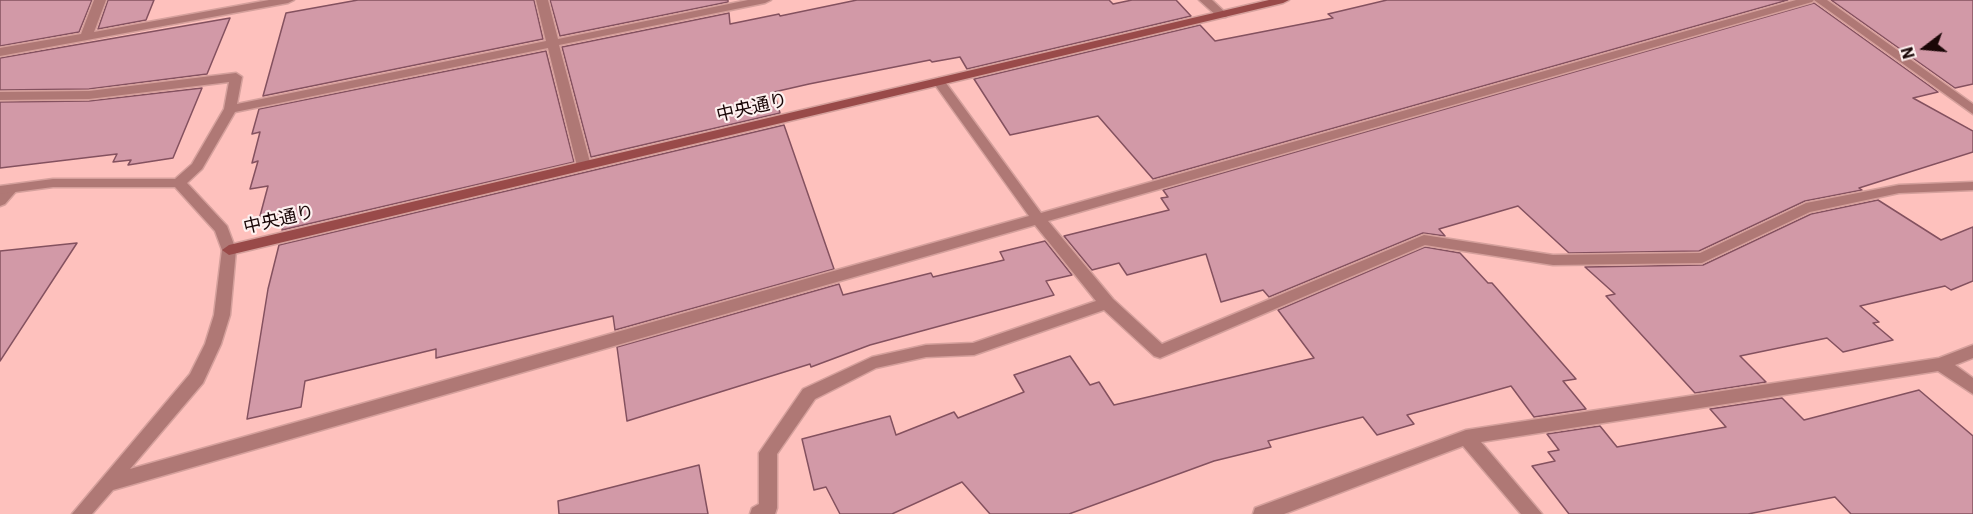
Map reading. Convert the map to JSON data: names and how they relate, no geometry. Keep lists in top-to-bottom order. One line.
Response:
{"streets":{"street":["中央通り"]},"north":"left"}
